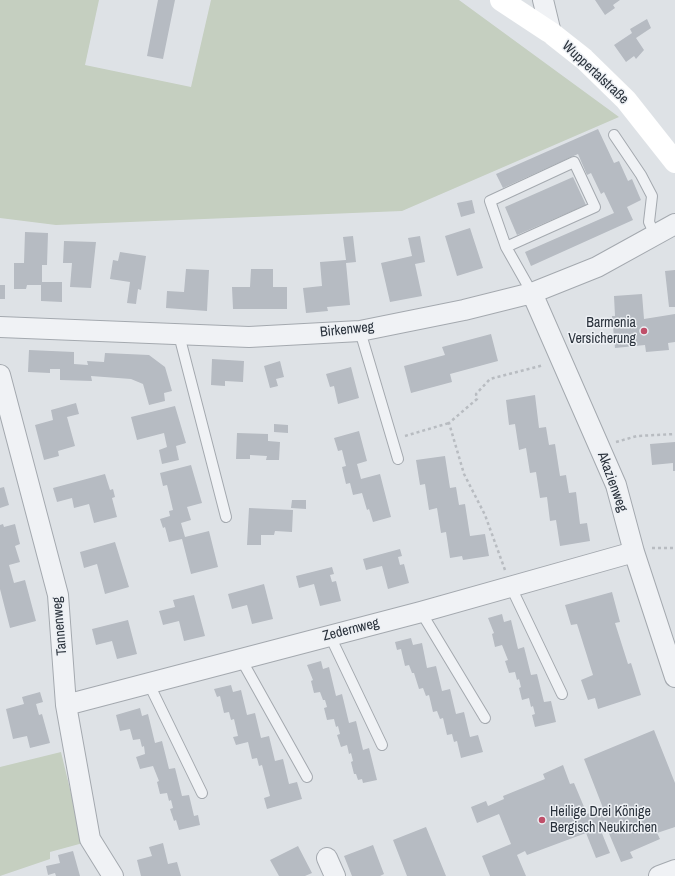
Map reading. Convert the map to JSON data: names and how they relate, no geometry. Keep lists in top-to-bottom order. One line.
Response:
{"streets":{"main road":["Wuppertalstraße"],"street":["Birkenweg","Akazienweg","Tannenweg","Zedernweg"]},"crossings":[["Birkenweg","Akazienweg"],["Akazienweg","Zedernweg"],["Tannenweg","Zedernweg"]],"places":["Barmenia Versicherung","Heilige Drei Könige Bergisch Neukirchen"]}
